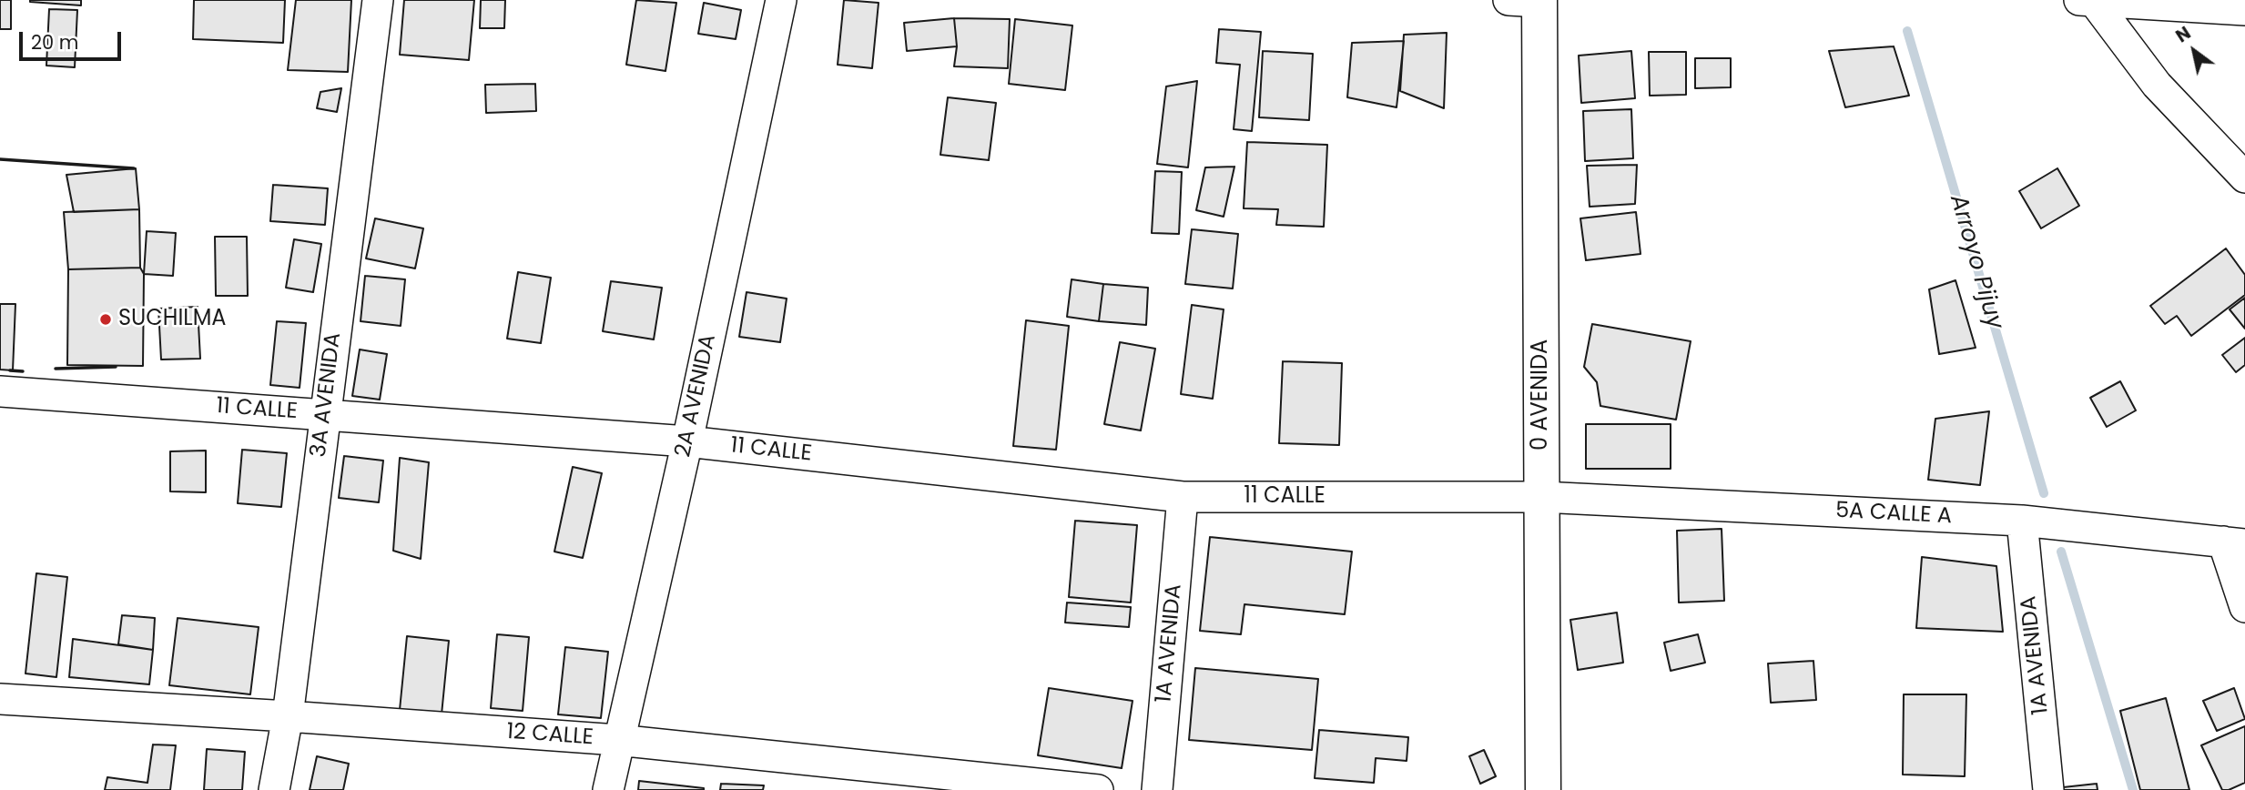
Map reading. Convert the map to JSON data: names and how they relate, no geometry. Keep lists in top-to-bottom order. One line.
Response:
{"streets":{"street":["3A AVENIDA","0 AVENIDA","2A AVENIDA","11 CALLE","5A CALLE A","1A AVENIDA","12 CALLE"]},"crossings":[["3A AVENIDA","11 CALLE"],["3A AVENIDA","12 CALLE"],["0 AVENIDA","11 CALLE"],["0 AVENIDA","5A CALLE A"],["2A AVENIDA","11 CALLE"],["2A AVENIDA","12 CALLE"],["11 CALLE","5A CALLE A"],["11 CALLE","1A AVENIDA"],["5A CALLE A","1A AVENIDA"]],"water":["Arroyo Pijuy"],"places":["SUCHILMA"],"scale_bar":"20 m","north":"top left"}
